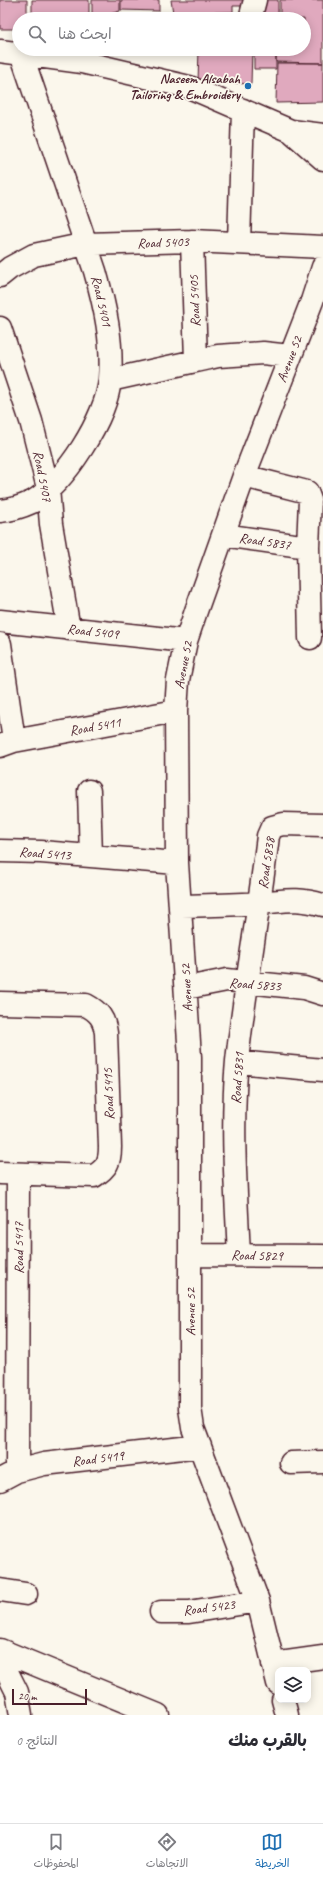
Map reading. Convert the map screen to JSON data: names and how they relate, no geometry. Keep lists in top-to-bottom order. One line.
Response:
{"streets":{"street":["Road 5403","Road 5401","Road 5405","Avenue 52","Road 5407","Road 5837","Road 5409","Road 5411","Road 5413","Road 5838","Road 5833","Road 5831","Road 5415","Road 5417","Road 5829","Road 5419","Road 5423"]},"crossings":[["Road 5403","Road 5401"],["Road 5403","Road 5405"],["Road 5401","Road 5407"],["Avenue 52","Road 5837"],["Avenue 52","Road 5409"],["Avenue 52","Road 5411"],["Avenue 52","Road 5413"],["Avenue 52","Road 5833"],["Avenue 52","Road 5829"],["Avenue 52","Road 5419"],["Avenue 52","Road 5423"],["Road 5407","Road 5409"],["Road 5838","Road 5831"],["Road 5833","Road 5831"],["Road 5831","Road 5829"],["Road 5415","Road 5417"],["Road 5417","Road 5419"]],"places":["Naseem Alsabah Tailoring & Embroidery"],"scale_bar":"20 m","page":{"search":"ابحث هنا","scale":"20 m","heading":["بالقرب منك","النتائج: 0"],"nav":["الخريطة","الاتجاهات","المحفوظات"]}}
